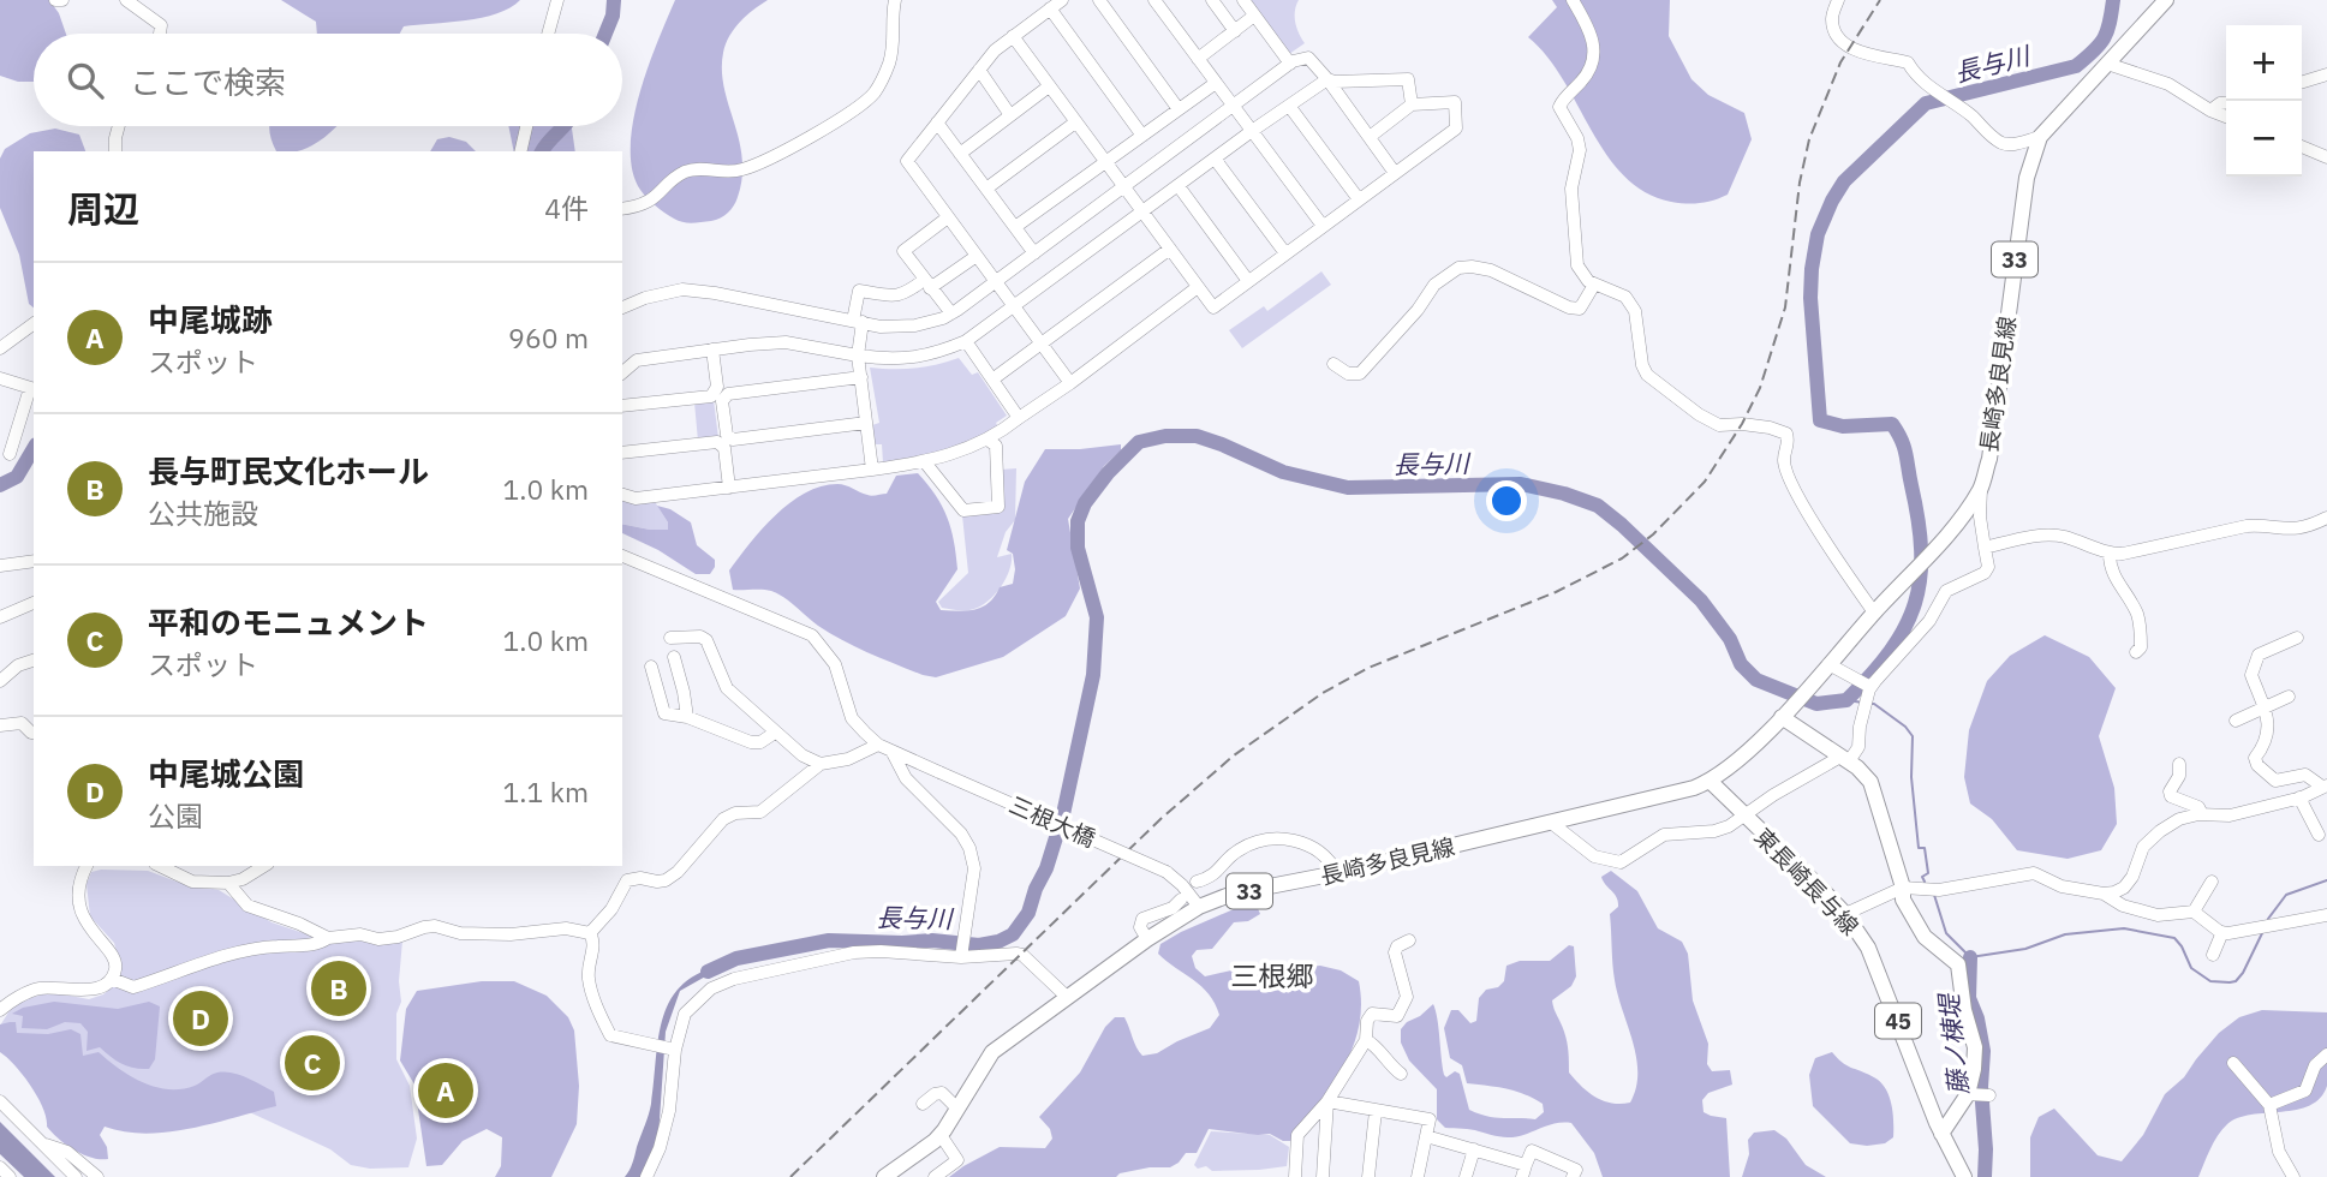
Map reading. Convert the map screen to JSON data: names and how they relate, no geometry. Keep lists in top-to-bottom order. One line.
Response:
{"streets":{"main road":["33","長崎多良見線","東長崎長与線","45"],"street":["三根大橋"]},"crossings":[["長崎多良見線","三根大橋"],["長崎多良見線","東長崎長与線"]],"districts":["三根郷"],"water":["長与川","藤ノ棟堤"],"page":{"map_buttons":["+","−"],"search":"ここで検索","heading":["周辺","4件"],"list":[{"mark":"A","name":"中尾城跡","note":"スポット","value":"960 m"},{"mark":"B","name":"長与町民文化ホール","note":"公共施設","value":"1.0 km"},{"mark":"C","name":"平和のモニュメント","note":"スポット","value":"1.0 km"},{"mark":"D","name":"中尾城公園","note":"公園","value":"1.1 km"}],"pins":["B","D","C","A"]}}
